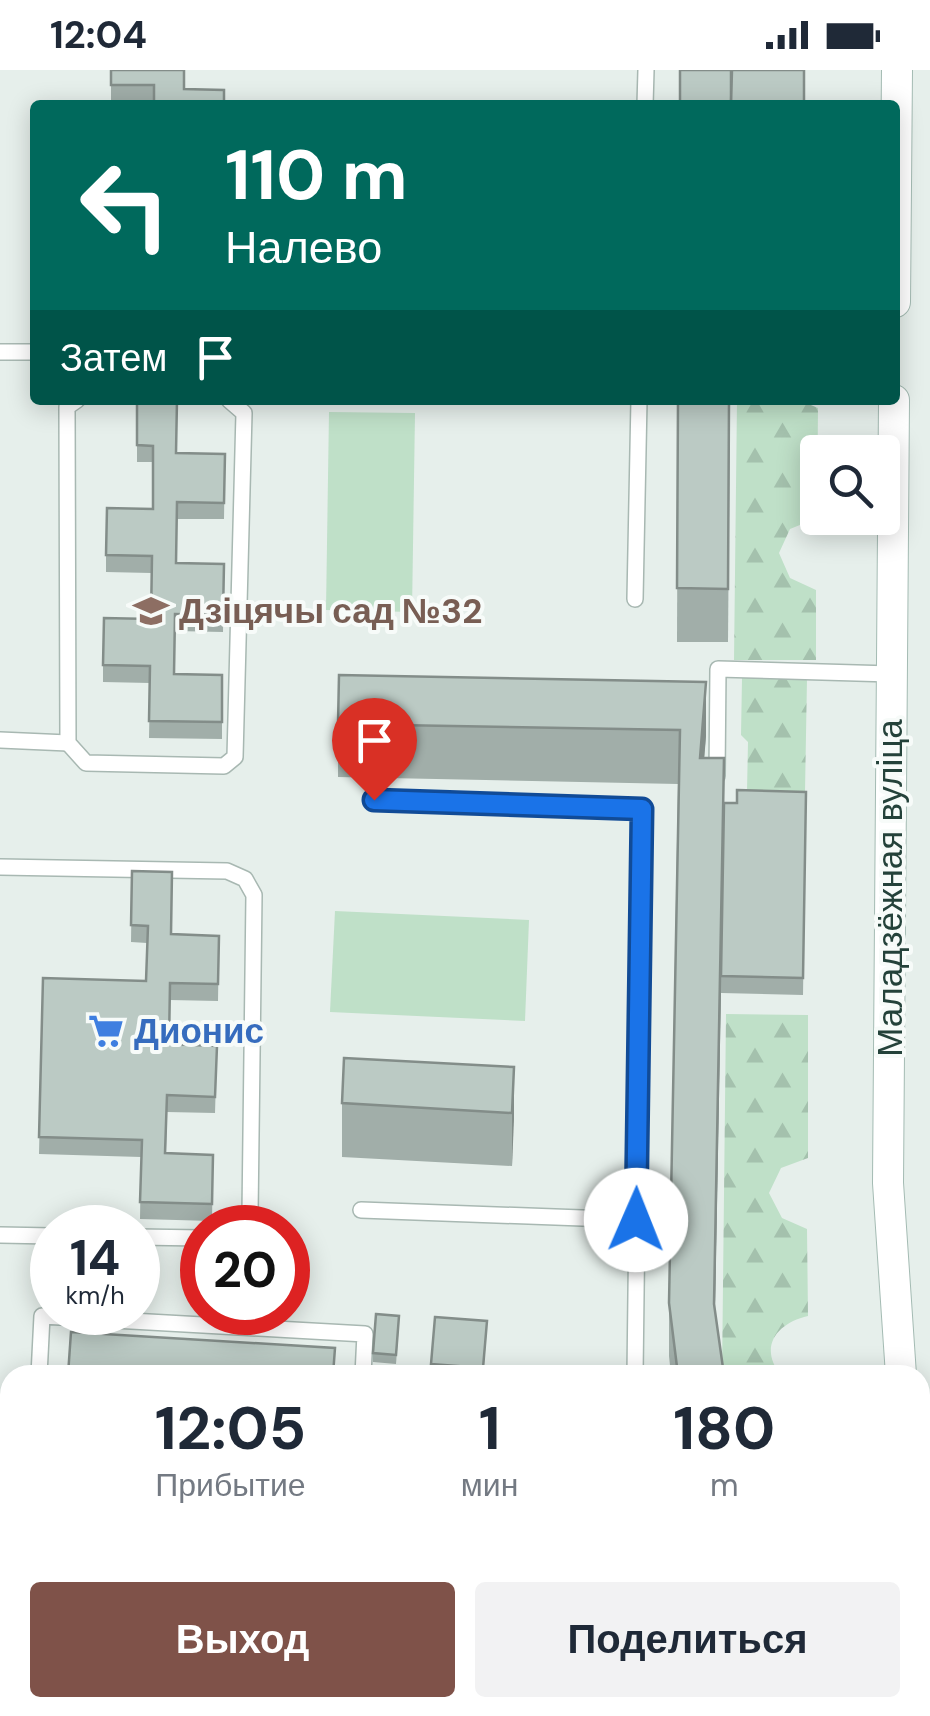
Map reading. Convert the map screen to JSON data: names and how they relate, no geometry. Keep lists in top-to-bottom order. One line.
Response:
{"streets":{"main road":["Маладзёжная вуліца"]},"places":{"school or university":["Дзіцячы сад №32"],"supermarket":["Дионис"]},"page":{"status":"12:04","turn":["110 m","Налево"],"then":"Затем","speed":"14 km/h","limit":"20","eta":["12:05","Прибытие","1","мин","180","m"],"buttons":["Выход","Поделиться"]}}
